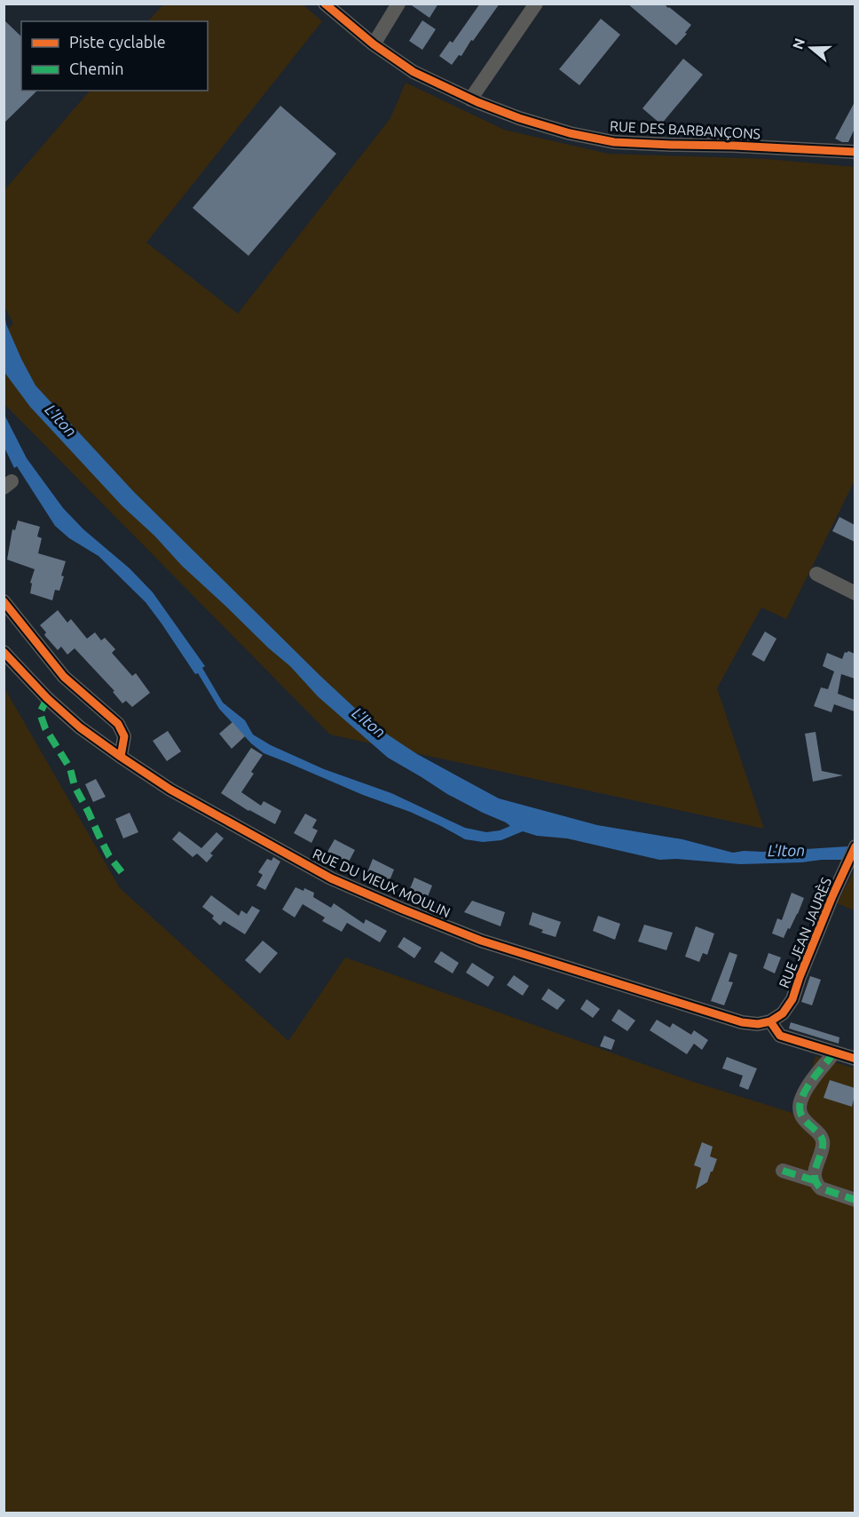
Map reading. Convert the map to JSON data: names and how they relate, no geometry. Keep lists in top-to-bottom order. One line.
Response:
{"streets":{"street":["RUE DES BARBANÇONS","RUE DU VIEUX MOULIN","RUE JEAN JAURÈS"]},"crossings":[["RUE DU VIEUX MOULIN","RUE JEAN JAURÈS"]],"water":["L'Iton"],"legend":["Piste cyclable","Chemin"],"north":"left"}
